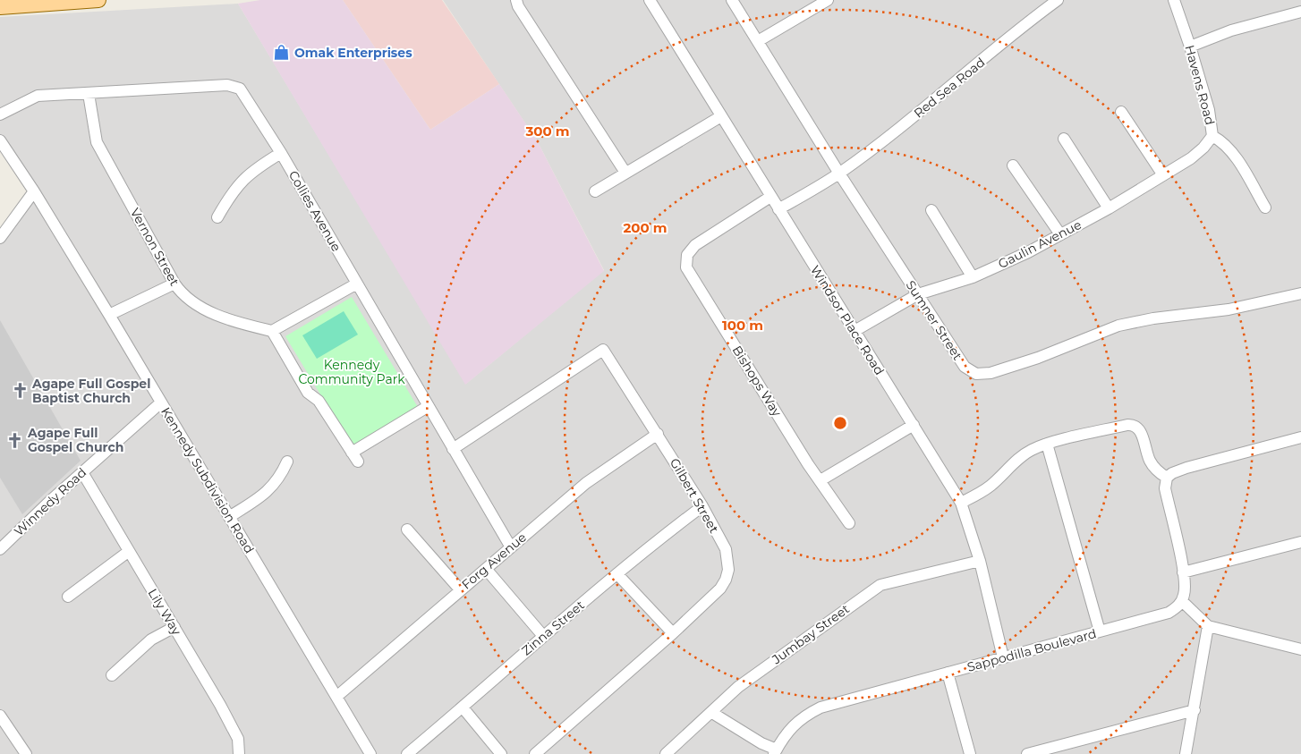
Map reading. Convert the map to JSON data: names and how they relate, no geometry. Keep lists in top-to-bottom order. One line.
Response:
{"streets":{"street":["Havens Road","Red Sea Road","Collies Avenue","Gaulin Avenue","Vernon Street","Windsor Place Road","Sumner Street","Bishops Way","Kennedy Subdivision Road","Gilbert Street","Winnedy Road","Forg Avenue","Lily Way","Zinna Street","Jumbay Street","Sappodilla Boulevard"]},"crossings":[["Havens Road","Gaulin Avenue"],["Red Sea Road","Windsor Place Road"],["Red Sea Road","Sumner Street"],["Collies Avenue","Vernon Street"],["Collies Avenue","Gilbert Street"],["Collies Avenue","Forg Avenue"],["Gaulin Avenue","Windsor Place Road"],["Gaulin Avenue","Sumner Street"],["Windsor Place Road","Bishops Way"],["Windsor Place Road","Jumbay Street"],["Windsor Place Road","Sappodilla Boulevard"],["Kennedy Subdivision Road","Winnedy Road"],["Kennedy Subdivision Road","Forg Avenue"],["Gilbert Street","Forg Avenue"],["Gilbert Street","Zinna Street"],["Winnedy Road","Lily Way"]],"parks":["Kennedy Community Park"],"places":{"shop":["Omak Enterprises"],"church":["Agape Full Gospel Baptist Church","Agape Full Gospel Church"]},"rings":["300 m","200 m","100 m"]}
